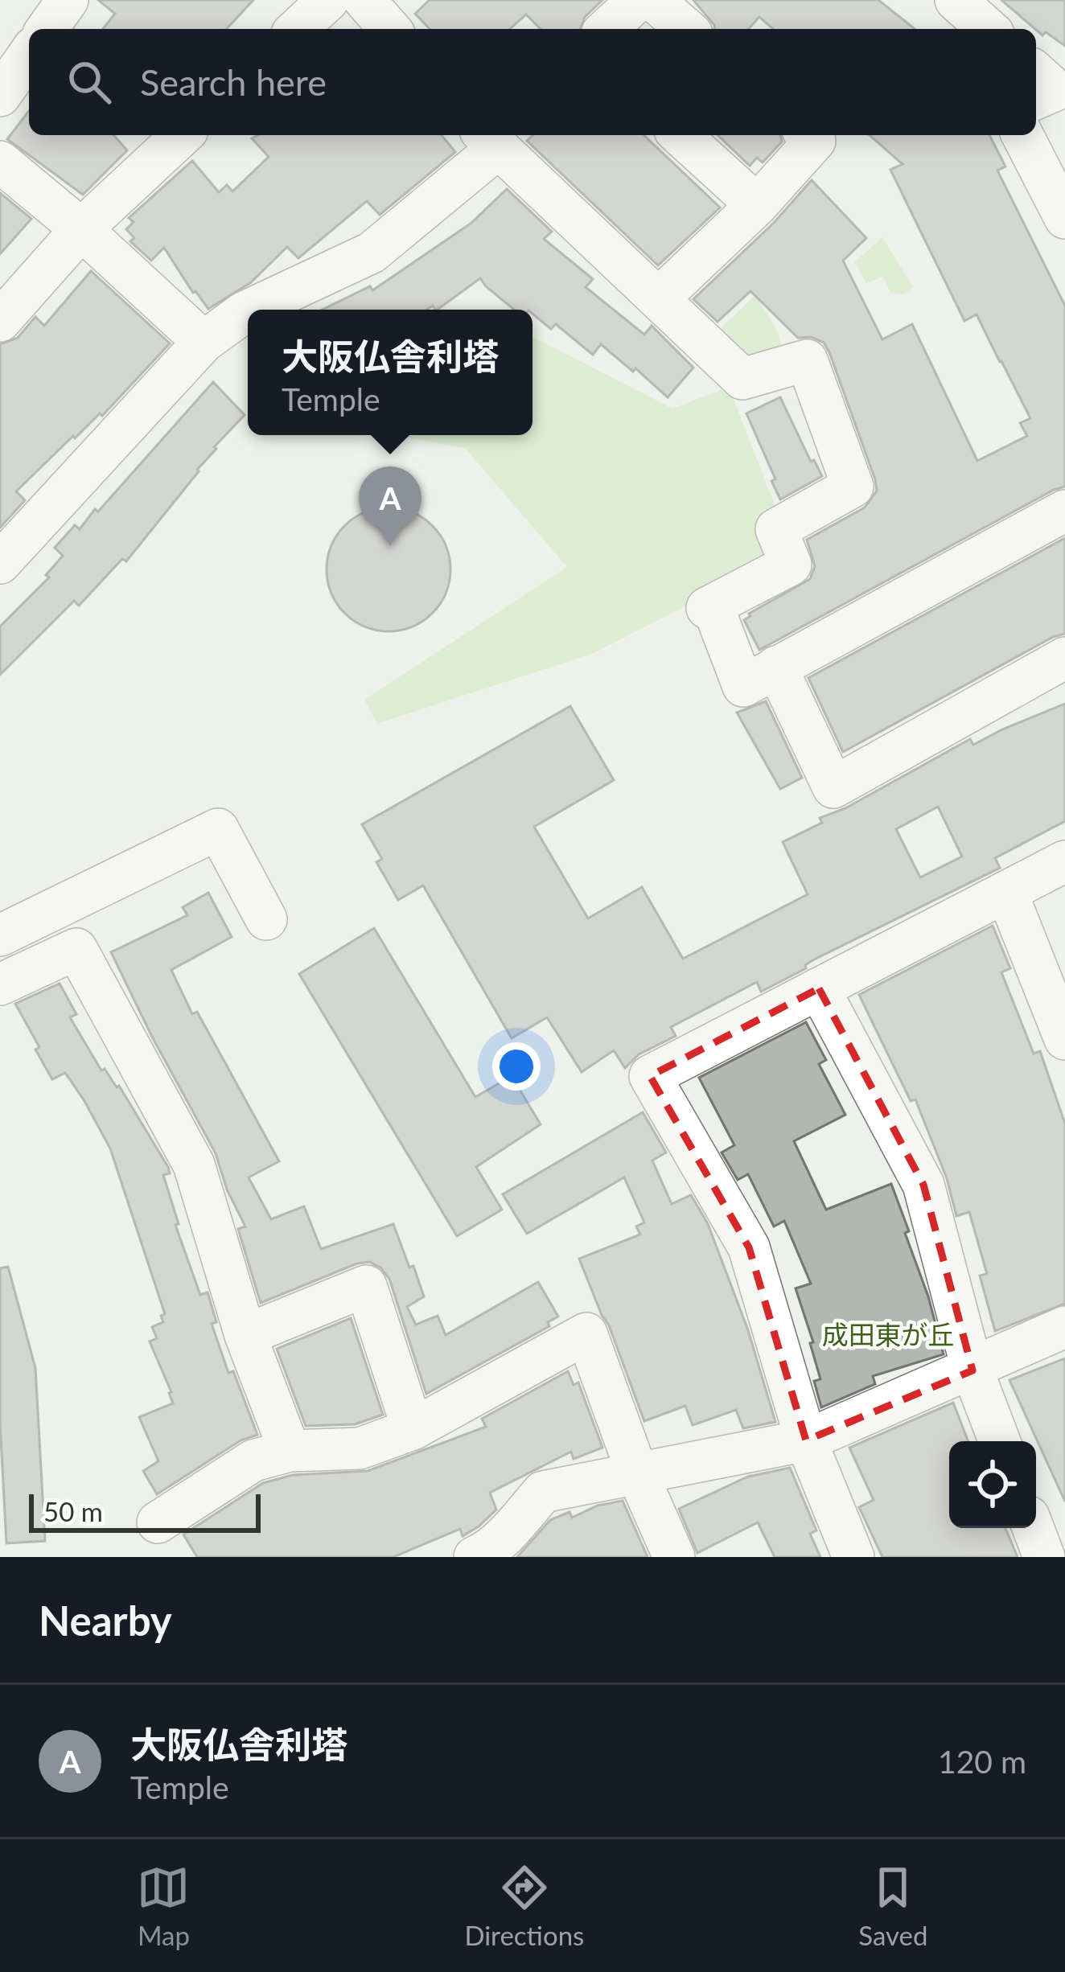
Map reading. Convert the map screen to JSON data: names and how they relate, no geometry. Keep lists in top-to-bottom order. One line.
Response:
{"districts":["成田東が丘"],"scale_bar":"50 m","page":{"search":"Search here","popup":["大阪仏舎利塔","Temple"],"pins":"A","scale":"50 m","heading":"Nearby","list":[{"mark":"A","name":"大阪仏舎利塔","note":"Temple","value":"120 m"}],"nav":["Map","Directions","Saved"]}}
